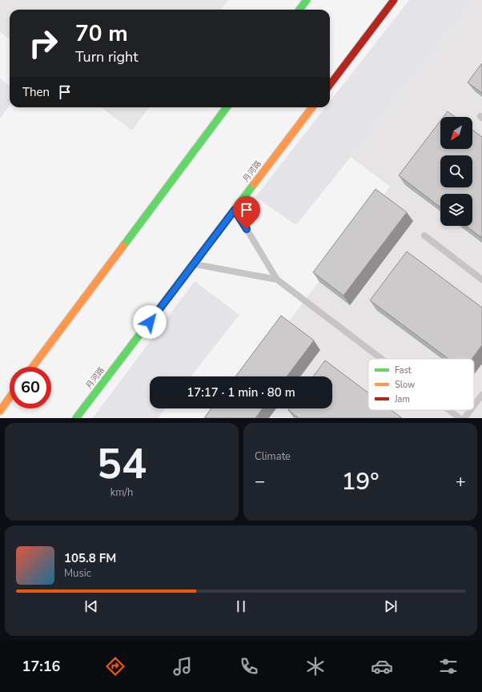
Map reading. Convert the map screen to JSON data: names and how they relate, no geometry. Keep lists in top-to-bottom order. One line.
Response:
{"streets":{"main road":["月河路"]},"legend":["Fast","Slow","Jam"],"north":"bottom left","page":{"turn":["70 m","Turn right"],"then":"Then","limit":"60","trip":"17:17 · 1 min · 80 m","tile":[["54","km/h"],"Climate"],"heat":["−","19°","+"],"song":["105.8 FM","Music"],"tabs":"17:16"}}
